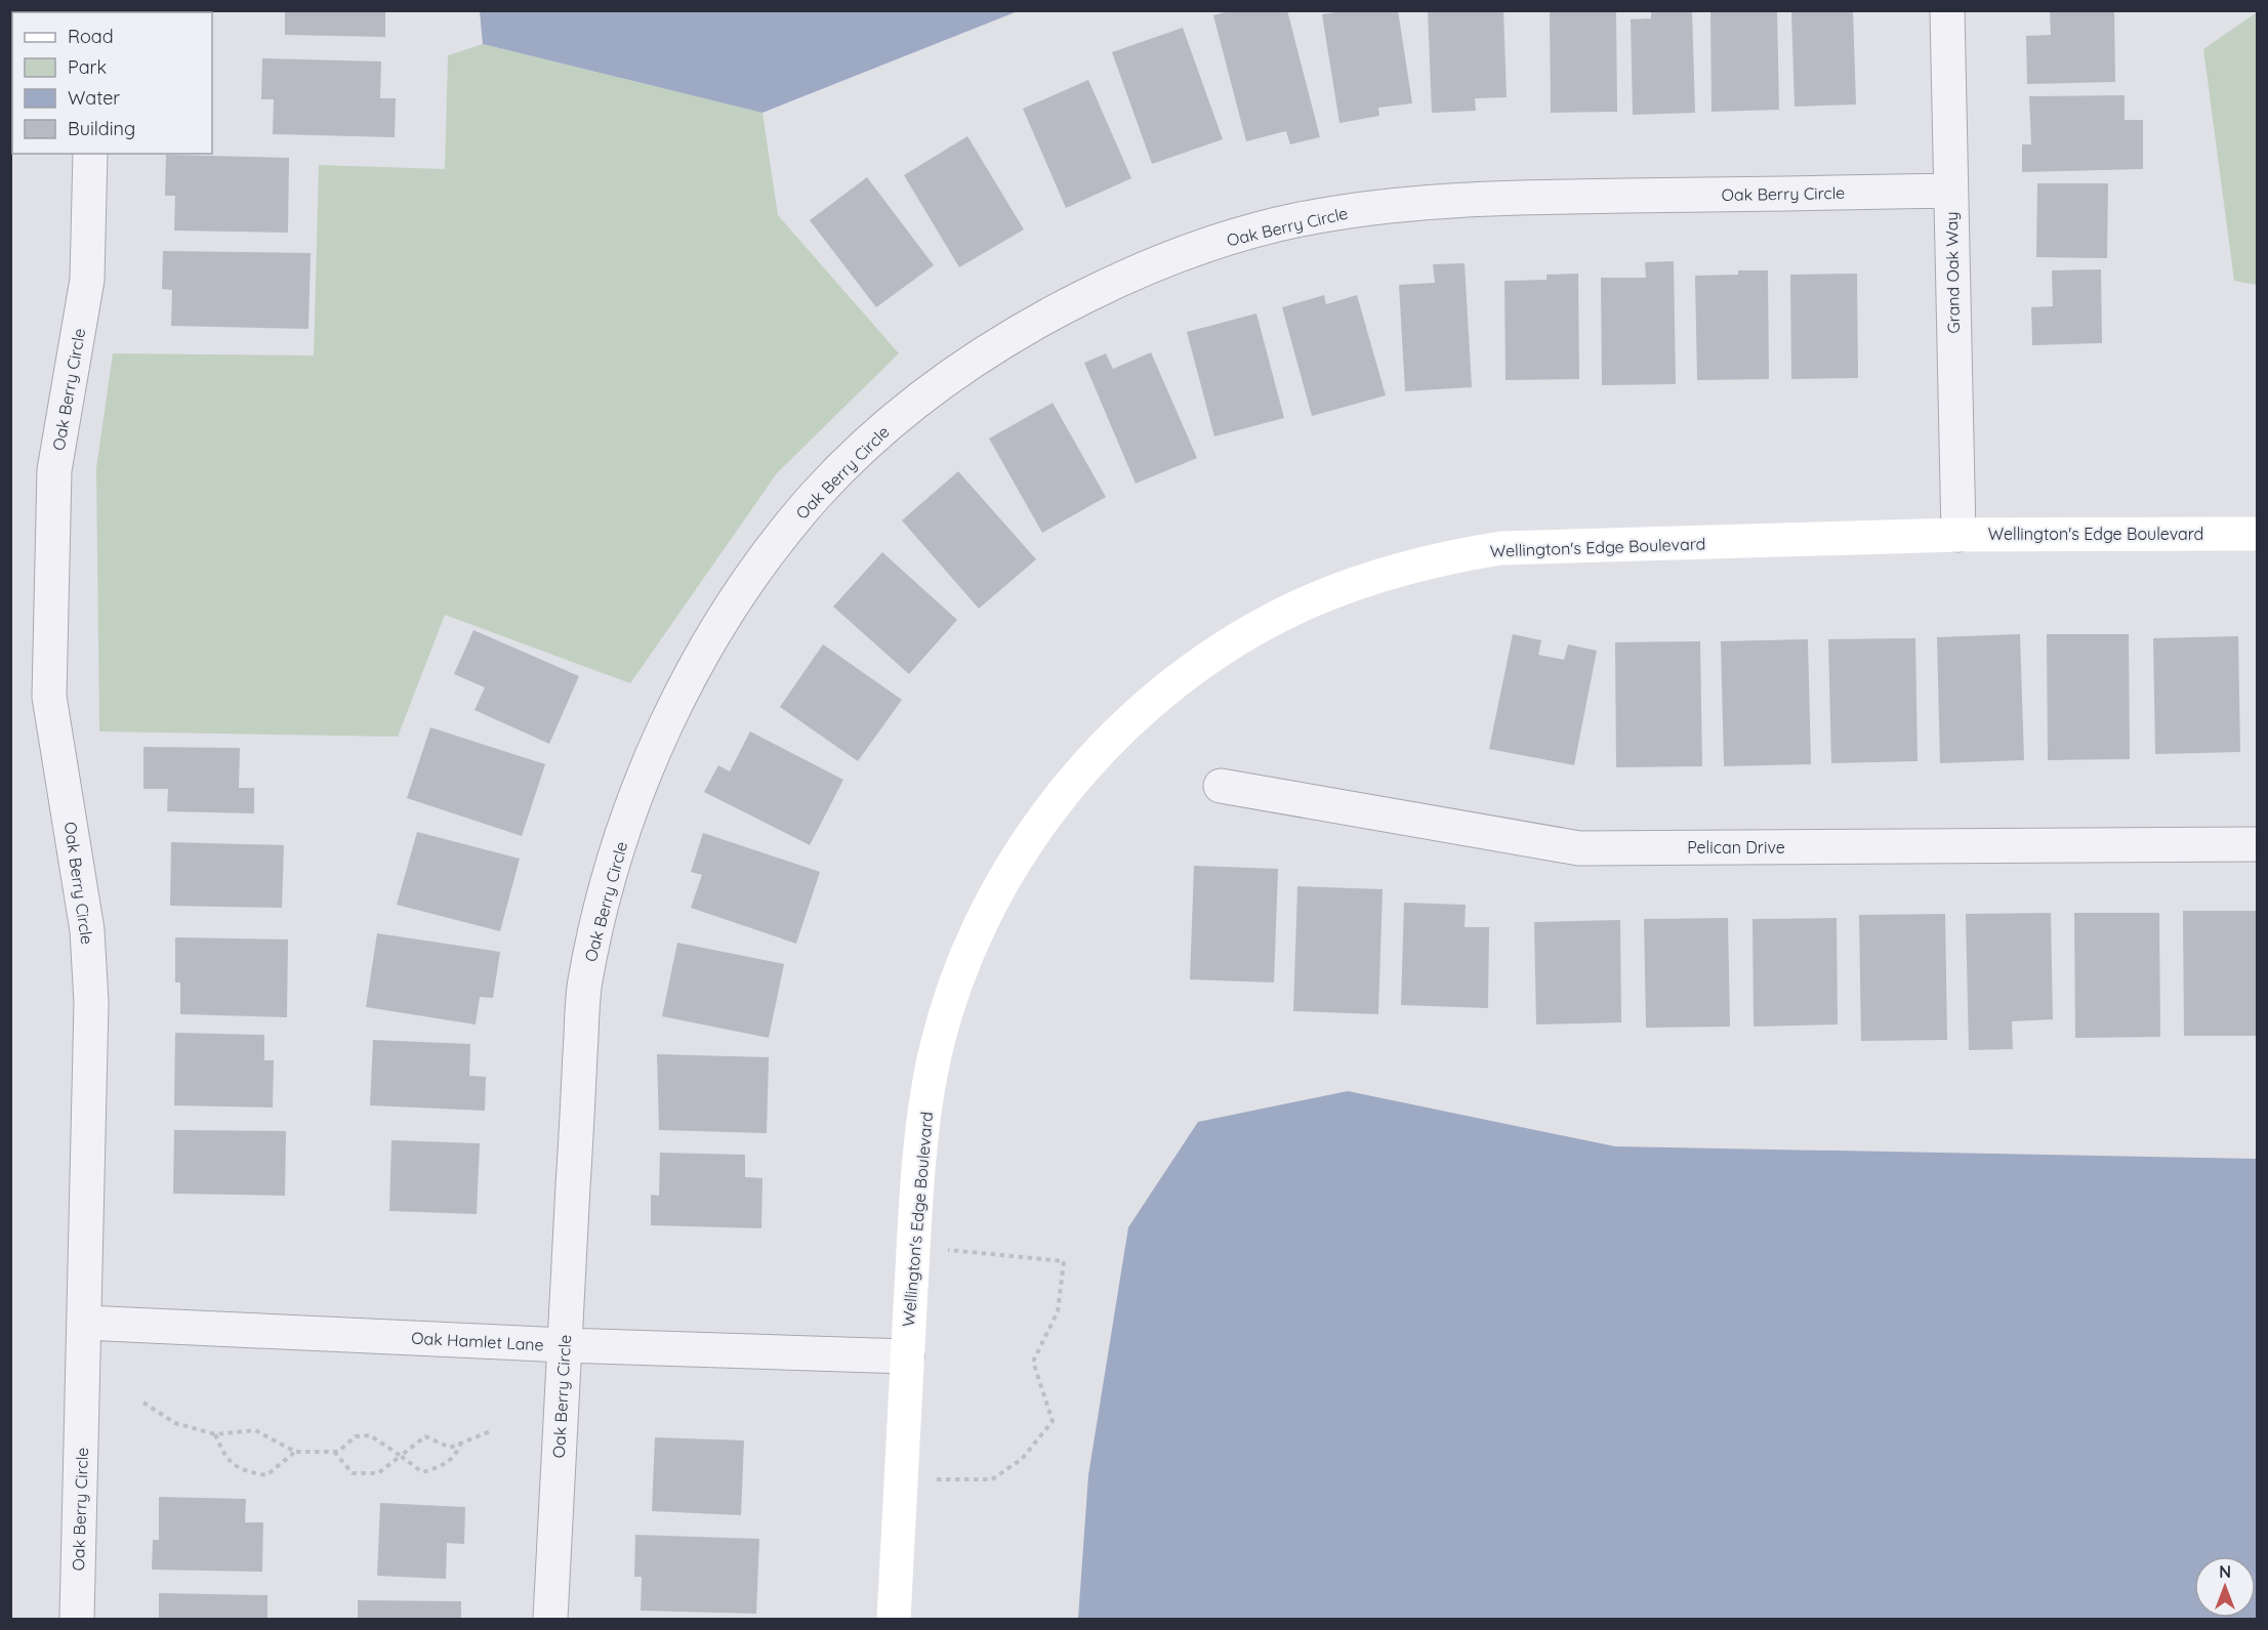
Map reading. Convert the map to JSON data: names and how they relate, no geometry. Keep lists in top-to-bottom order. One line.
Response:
{"streets":{"street":["Oak Berry Circle","Grand Oak Way","Wellington's Edge Boulevard","Pelican Drive","Oak Hamlet Lane"]},"crossings":[["Oak Berry Circle","Grand Oak Way"],["Oak Berry Circle","Oak Hamlet Lane"],["Grand Oak Way","Wellington's Edge Boulevard"],["Wellington's Edge Boulevard","Oak Hamlet Lane"]],"legend":["Road","Park","Water","Building"],"north":"top"}
